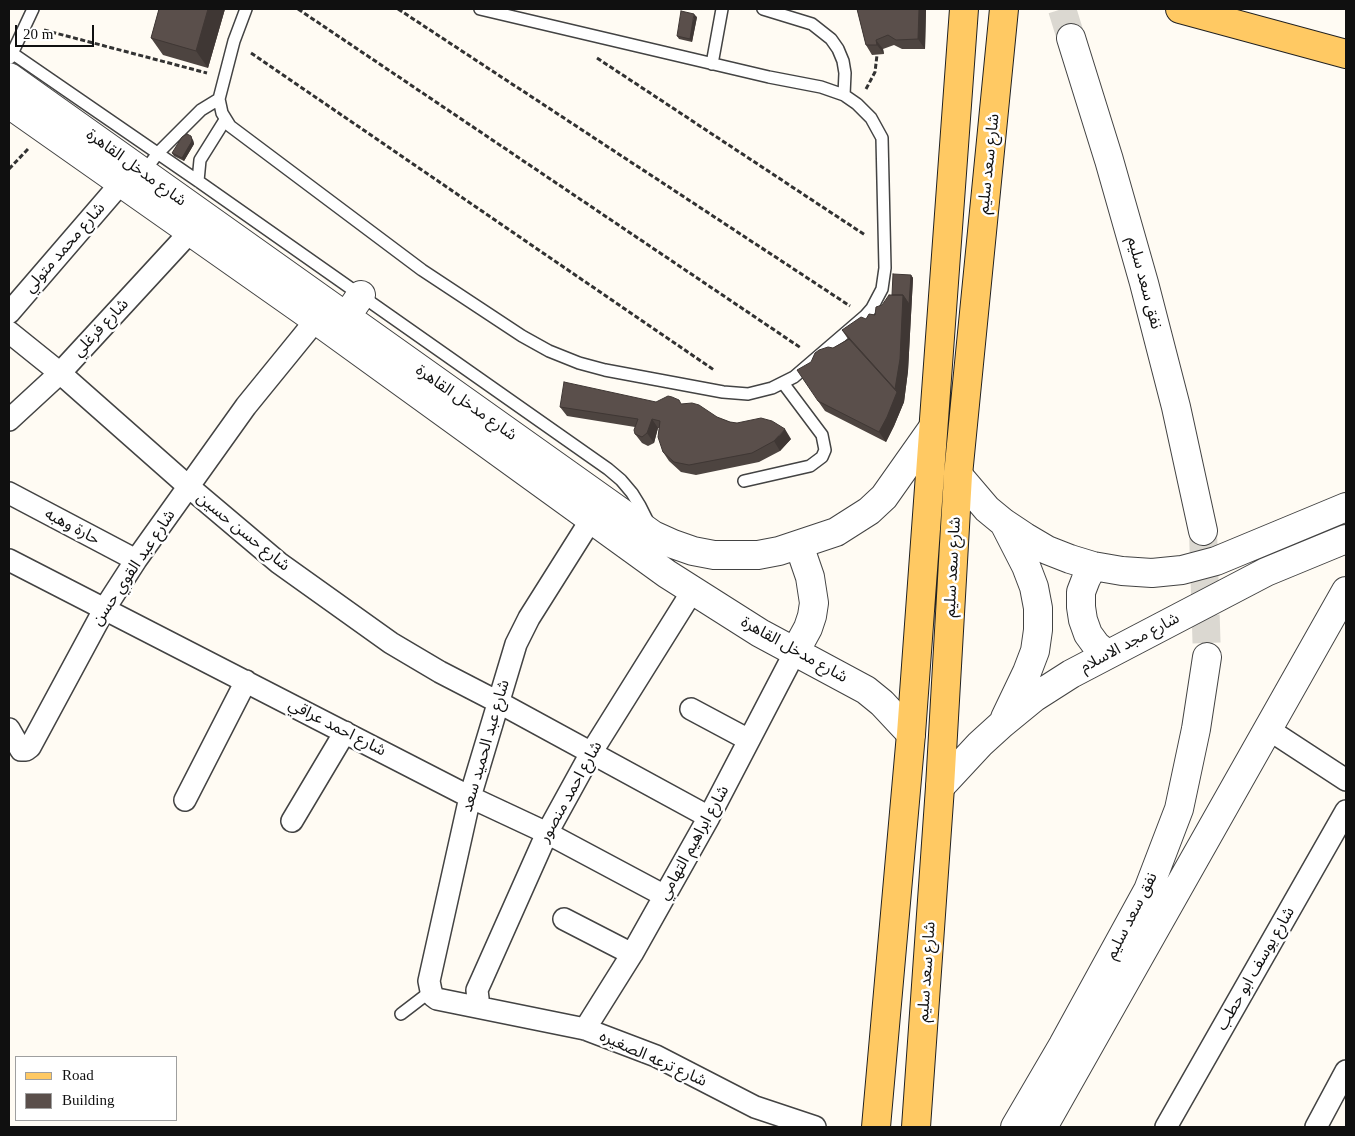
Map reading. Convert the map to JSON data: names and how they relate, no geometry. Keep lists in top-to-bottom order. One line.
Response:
{"streets":{"main road":["شارع سعد سليم"],"street":["شارع مدخل القاهرة","شارع محمد متولي","نفق سعد سليم","شارع فرغلي","حارة وهبه","شارع حسن حسين","شارع عبد القوي حسن","شارع مجد الاسلام","شارع احمد عراقي","شارع عبد الحميد سعد","شارع احمد منصور","شارع ابراهيم التهامي","شارع يوسف ابو حطب","شارع ترعه الصغيره"]},"crossings":[["شارع سعد سليم","شارع مدخل القاهرة"],["شارع سعد سليم","شارع مجد الاسلام"],["شارع مدخل القاهرة","شارع محمد متولي"],["شارع مدخل القاهرة","شارع فرغلي"],["شارع مدخل القاهرة","شارع عبد القوي حسن"],["شارع مدخل القاهرة","شارع عبد الحميد سعد"],["شارع مدخل القاهرة","شارع احمد منصور"],["شارع مدخل القاهرة","شارع ابراهيم التهامي"],["شارع فرغلي","شارع حسن حسين"],["حارة وهبه","شارع عبد القوي حسن"],["شارع حسن حسين","شارع عبد القوي حسن"],["شارع حسن حسين","شارع عبد الحميد سعد"],["شارع حسن حسين","شارع احمد منصور"],["شارع حسن حسين","شارع ابراهيم التهامي"],["شارع عبد القوي حسن","شارع احمد عراقي"],["شارع احمد عراقي","شارع عبد الحميد سعد"],["شارع احمد عراقي","شارع احمد منصور"],["شارع احمد عراقي","شارع ابراهيم التهامي"],["شارع عبد الحميد سعد","شارع ترعه الصغيره"],["شارع احمد منصور","شارع ترعه الصغيره"],["شارع ابراهيم التهامي","شارع ترعه الصغيره"]],"legend":["Road","Building"],"scale_bar":"20 m"}
